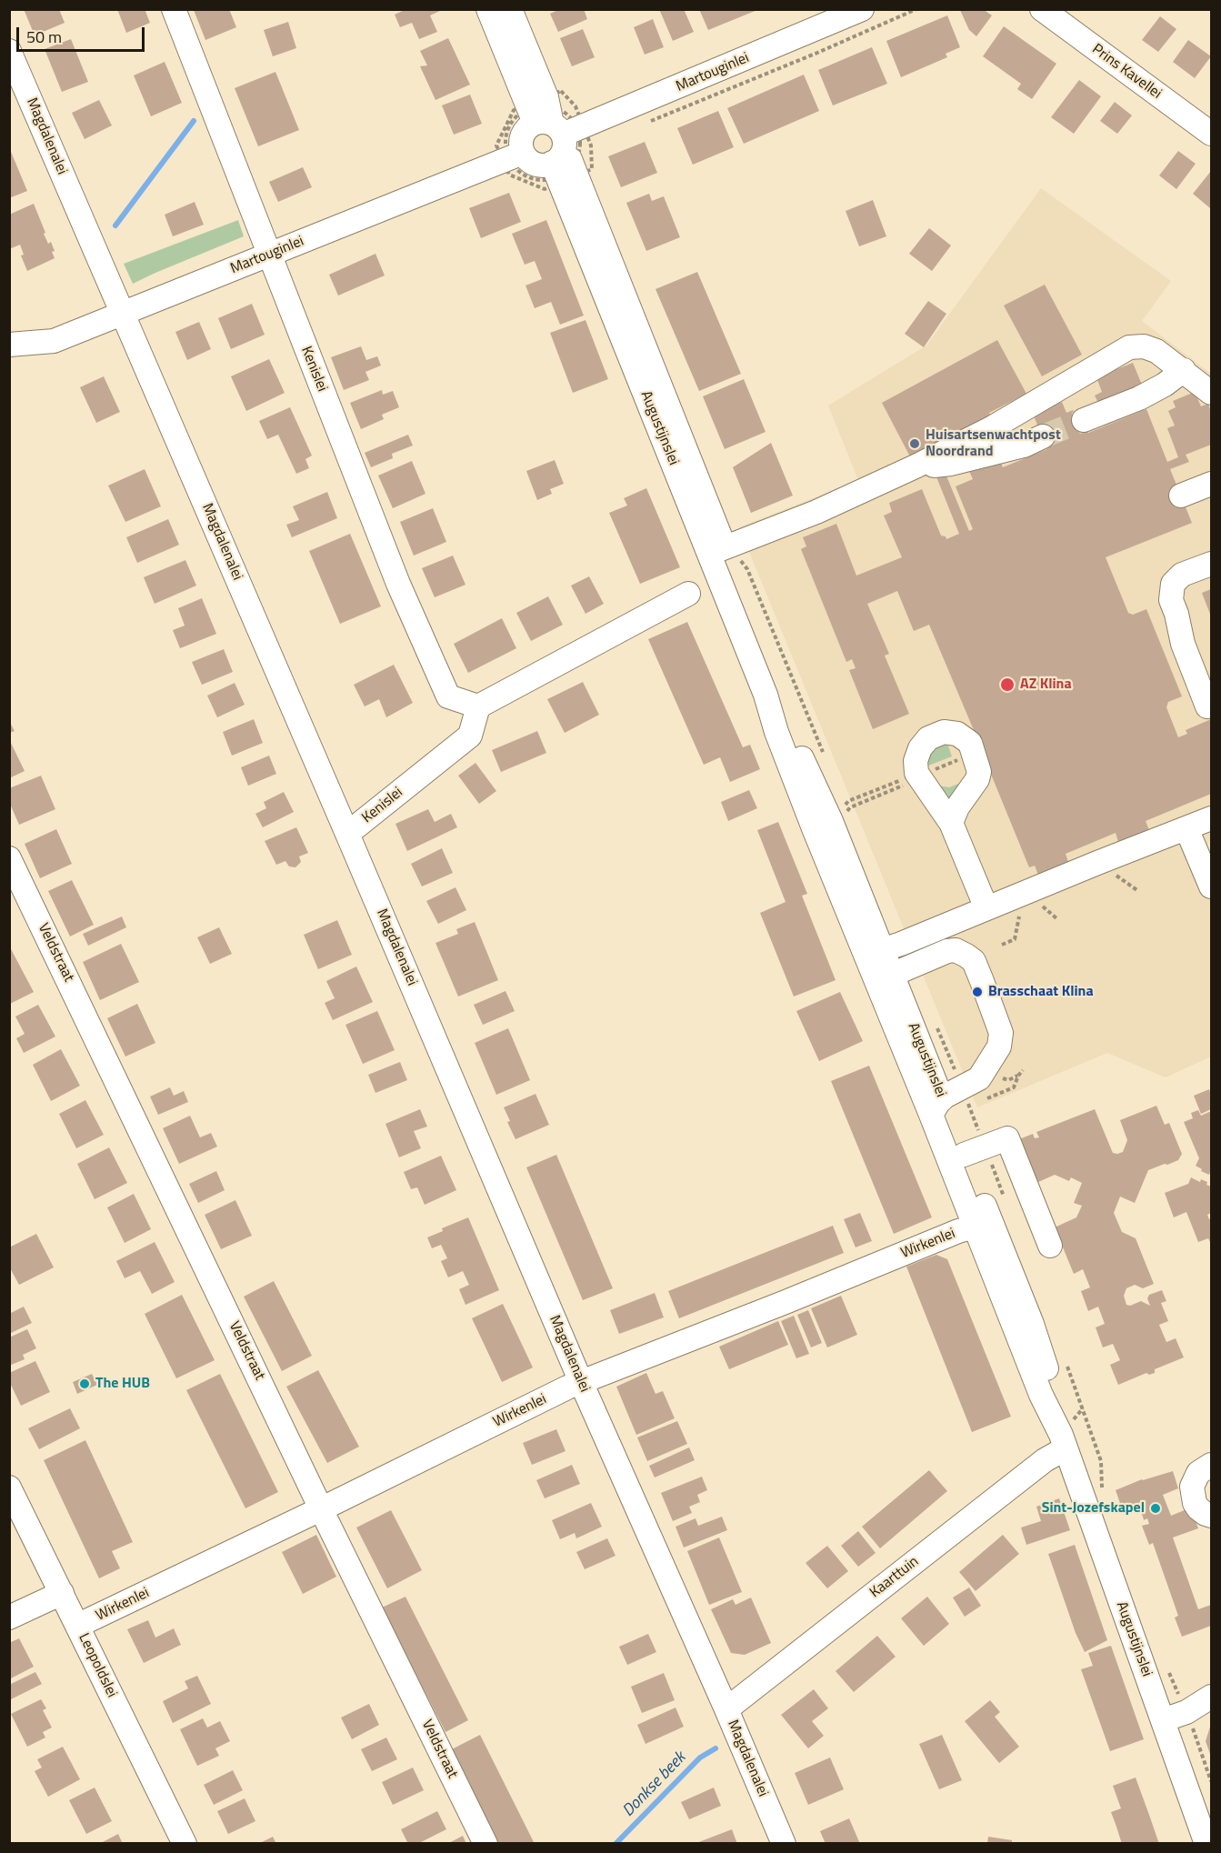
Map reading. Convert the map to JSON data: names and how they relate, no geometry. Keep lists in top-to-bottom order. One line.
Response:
{"streets":{"street":["Prins Kavellei","Martouginlei","Magdalenalei","Kenislei","Augustijnslei","Veldstraat","Wirkenlei","Kaarttuin","Leopoldslei"]},"crossings":[["Martouginlei","Magdalenalei"],["Martouginlei","Kenislei"],["Martouginlei","Augustijnslei"],["Magdalenalei","Kenislei"],["Magdalenalei","Wirkenlei"],["Magdalenalei","Kaarttuin"],["Augustijnslei","Wirkenlei"],["Augustijnslei","Kaarttuin"],["Veldstraat","Wirkenlei"],["Wirkenlei","Leopoldslei"]],"water":["Donkse beek"],"places":["Huisartsenwachtpost Noordrand","AZ Klina","Brasschaat Klina","The HUB","Sint-Jozefskapel"],"scale_bar":"50 m"}
